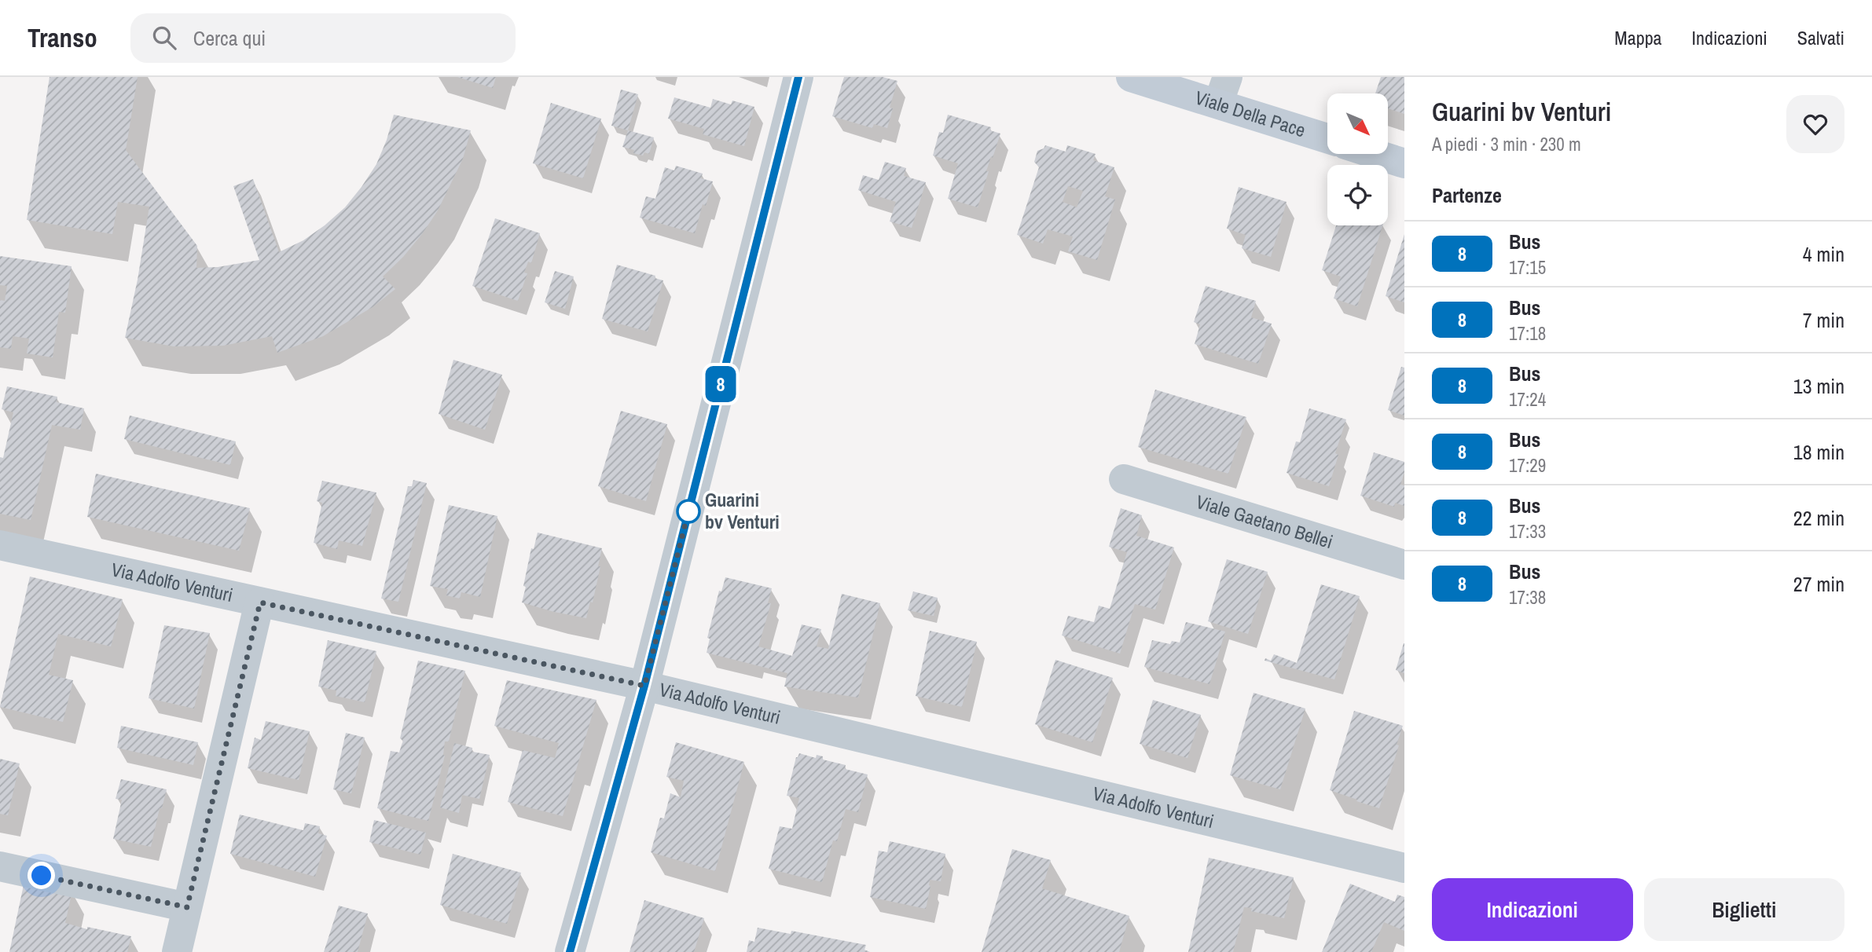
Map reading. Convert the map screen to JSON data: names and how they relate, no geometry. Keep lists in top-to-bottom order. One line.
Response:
{"streets":{"street":["Viale Della Pace","Viale Gaetano Bellei","Via Adolfo Venturi"]},"places":["Guarini bv Venturi"],"lines":["bus line 8"],"north":"bottom right","page":{"header":"Transo","search":"Cerca qui","nav":["Mappa","Indicazioni","Salvati"],"on_map":"8","heading":[["Guarini bv Venturi","A piedi · 3 min · 230 m"],"Partenze"],"list":[{"mark":"8","name":"Bus","note":"17:15","value":"4 min"},{"mark":"8","name":"Bus","note":"17:18","value":"7 min"},{"mark":"8","name":"Bus","note":"17:24","value":"13 min"},{"mark":"8","name":"Bus","note":"17:29","value":"18 min"},{"mark":"8","name":"Bus","note":"17:33","value":"22 min"},{"mark":"8","name":"Bus","note":"17:38","value":"27 min"}],"buttons":["Indicazioni","Biglietti"]}}
